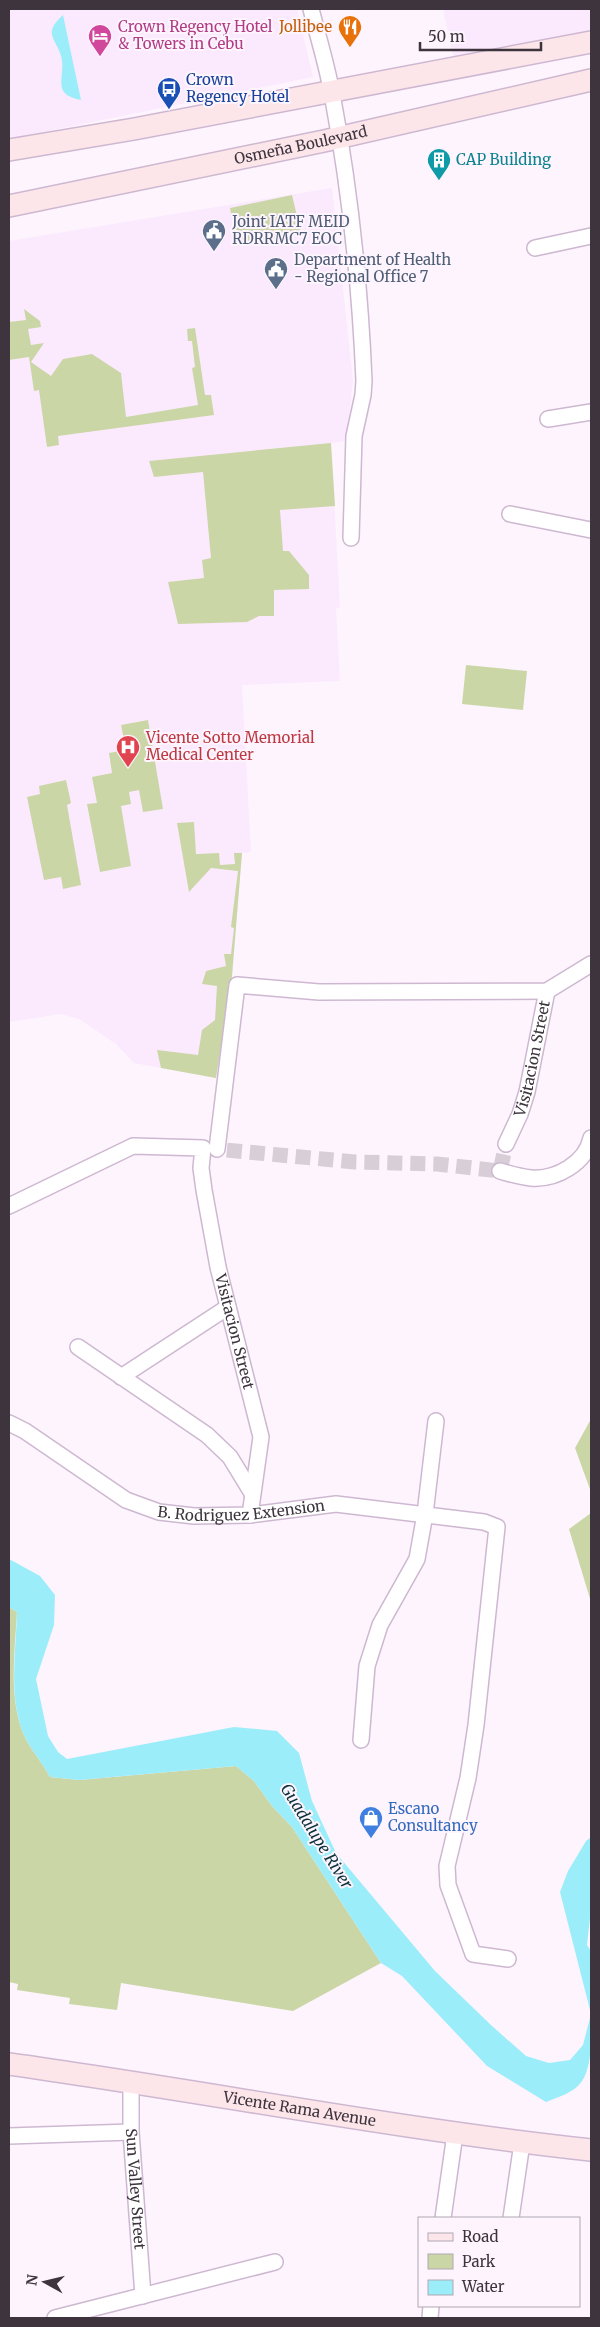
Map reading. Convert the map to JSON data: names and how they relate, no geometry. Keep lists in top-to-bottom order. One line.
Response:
{"streets":{"main road":["Osmeña Boulevard","Vicente Rama Avenue"],"street":["Visitacion Street","B. Rodriguez Extension","Sun Valley Street"]},"crossings":[["Visitacion Street","B. Rodriguez Extension"],["Vicente Rama Avenue","Sun Valley Street"]],"water":["Guadalupe River"],"places":{"restaurant":["Jollibee"],"hotel":["Crown Regency Hotel & Towers in Cebu"],"bus stop":["Crown Regency Hotel"],"building":["CAP Building"],"public building":["Joint IATF MEID RDRRMC7 EOC","Department of Health - Regional Office 7"],"hospital":["Vicente Sotto Memorial Medical Center"],"shop":["Escano Consultancy"]},"legend":["Road","Park","Water"],"scale_bar":"50 m","north":"left"}
